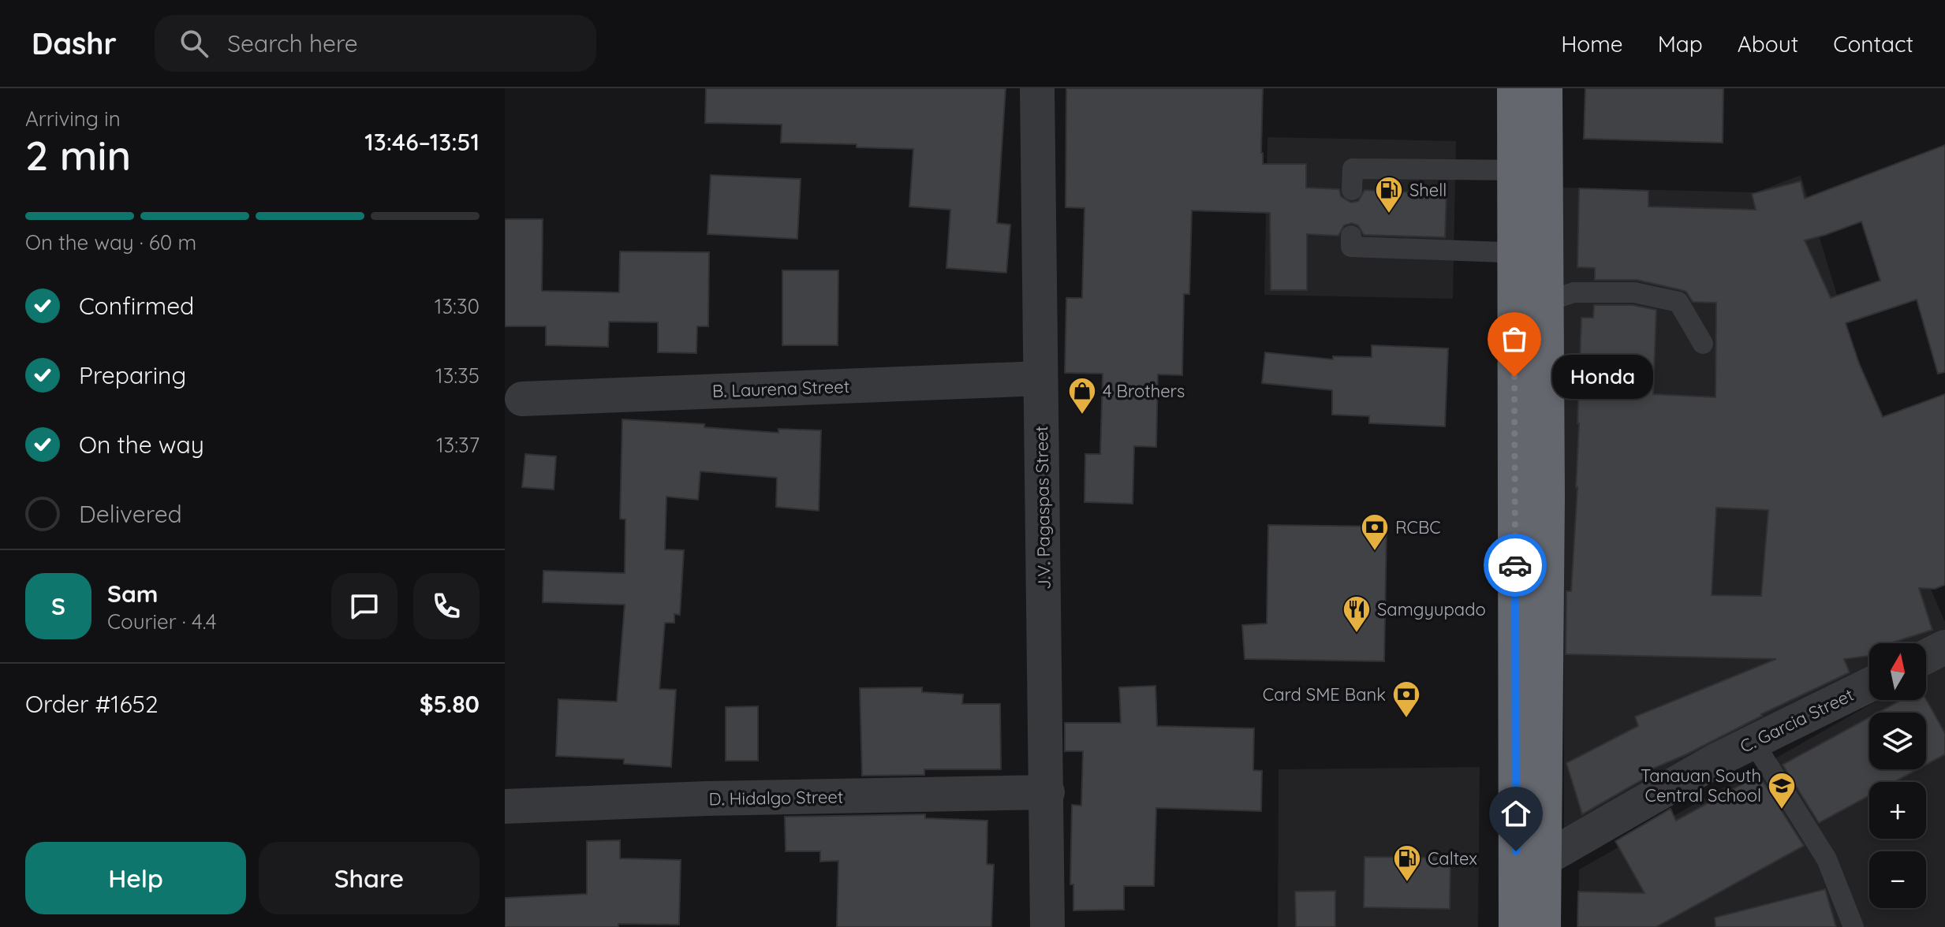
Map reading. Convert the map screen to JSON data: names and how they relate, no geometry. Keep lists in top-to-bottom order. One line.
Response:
{"streets":{"street":["B. Laurena Street","J.V. Pagaspas Street","C. Garcia Street","D. Hidalgo Street"]},"crossings":[["B. Laurena Street","J.V. Pagaspas Street"],["J.V. Pagaspas Street","D. Hidalgo Street"]],"places":{"fuel station":["Shell","Caltex"],"other":["Honda"],"shop":["4 Brothers"],"bank":["RCBC","Card SME Bank"],"restaurant":["Samgyupado"],"school or university":["Tanauan South Central School"]},"north":"top","page":{"header":"Dashr","search":"Search here","nav":["Home","Map","About","Contact"],"heading":["2 min","Arriving in","13:46–13:51"],"panel":["Sam","Courier · 4.4","Order #1652","$5.80"],"bar":"On the way · 60 m","list":[["Confirmed","13:30"],["Preparing","13:35"],["On the way","13:37"],"Delivered"],"bubble":"Honda","round":"S","map_buttons":["+","−"],"buttons":["Help","Share"]}}
